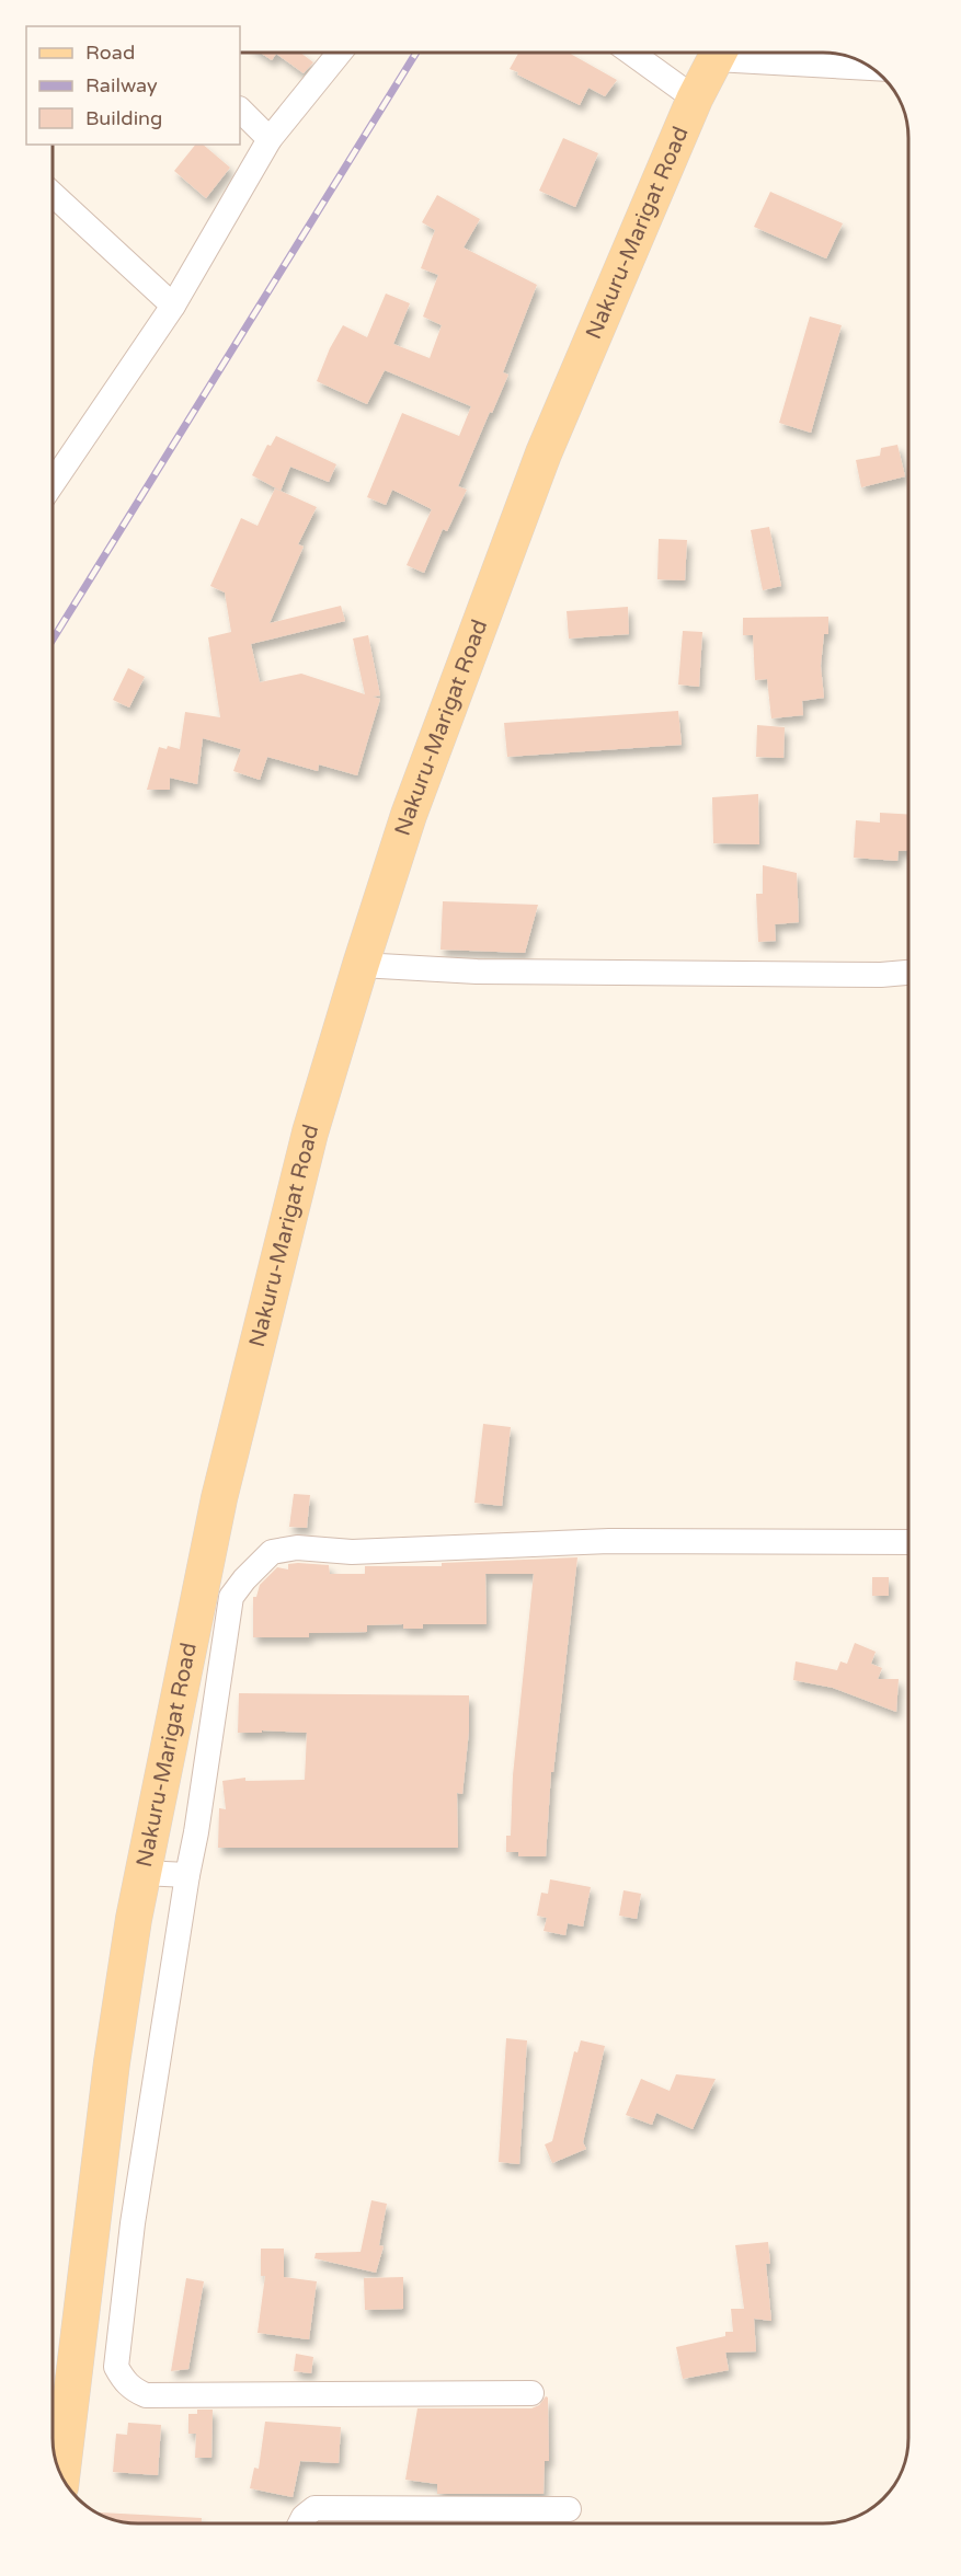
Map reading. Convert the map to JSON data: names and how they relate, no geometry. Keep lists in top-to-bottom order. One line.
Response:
{"streets":{"main road":["Nakuru-Marigat Road"]},"legend":["Road","Railway","Building"]}
